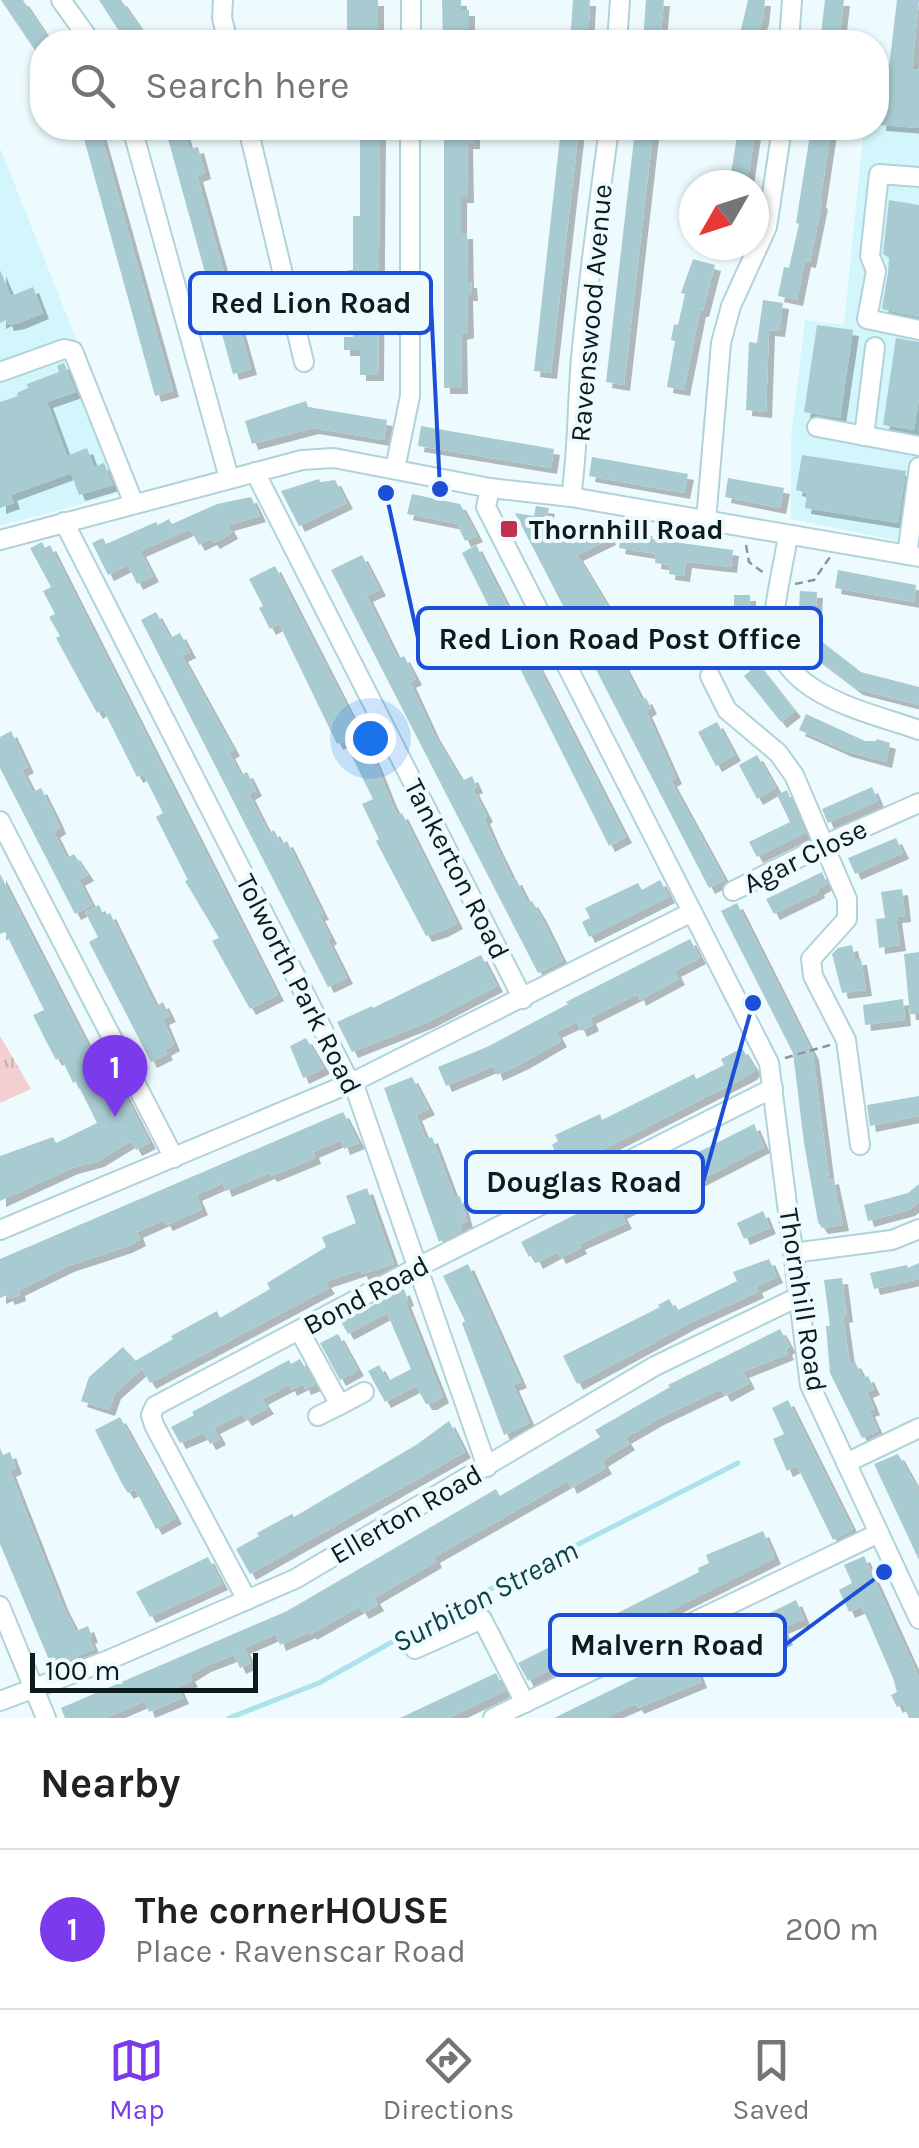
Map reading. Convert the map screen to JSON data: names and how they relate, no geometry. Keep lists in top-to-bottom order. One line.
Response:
{"streets":{"street":["Ravenswood Avenue","Agar Close","Tankerton Road","Tolworth Park Road","Bond Road","Thornhill Road","Ellerton Road"]},"crossings":[["Tolworth Park Road","Bond Road"],["Tolworth Park Road","Ellerton Road"],["Bond Road","Thornhill Road"],["Bond Road","Ellerton Road"],["Thornhill Road","Ellerton Road"]],"water":["Surbiton Stream"],"places":{"other":["Red Lion Road","Red Lion Road Post Office","Douglas Road","Malvern Road"],"transit":["Thornhill Road"]},"scale_bar":"100 m","north":"bottom left","page":{"search":"Search here","pins":"1","scale":"100 m","heading":"Nearby","list":[{"mark":"1","name":"The cornerHOUSE","note":"Place · Ravenscar Road","value":"200 m"}],"nav":["Map","Directions","Saved"]}}
